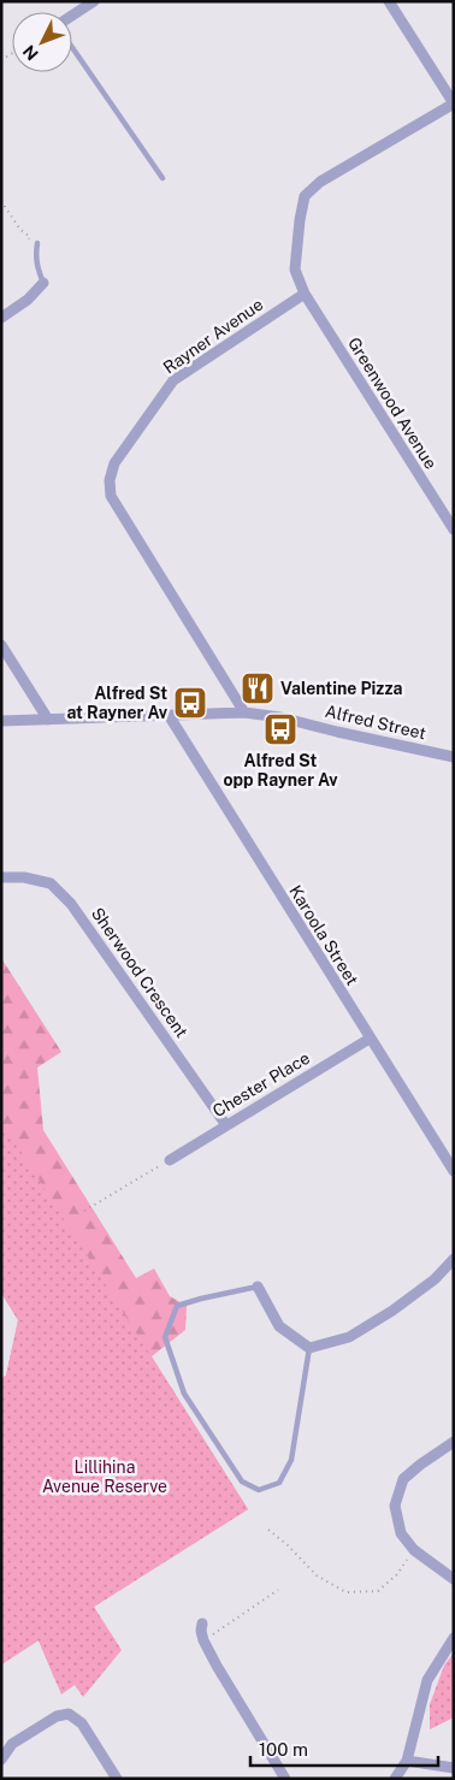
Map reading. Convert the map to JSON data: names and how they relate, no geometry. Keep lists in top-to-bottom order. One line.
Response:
{"streets":{"street":["Rayner Avenue","Greenwood Avenue","Alfred Street","Karoola Street","Sherwood Crescent","Chester Place"]},"crossings":[["Rayner Avenue","Greenwood Avenue"],["Rayner Avenue","Alfred Street"],["Alfred Street","Karoola Street"],["Karoola Street","Chester Place"],["Sherwood Crescent","Chester Place"]],"parks":["Lillihina Avenue Reserve"],"places":{"restaurant":["Valentine Pizza"],"bus stop":["Alfred St at Rayner Av","Alfred St opp Rayner Av"]},"scale_bar":"100 m","north":"bottom left"}
